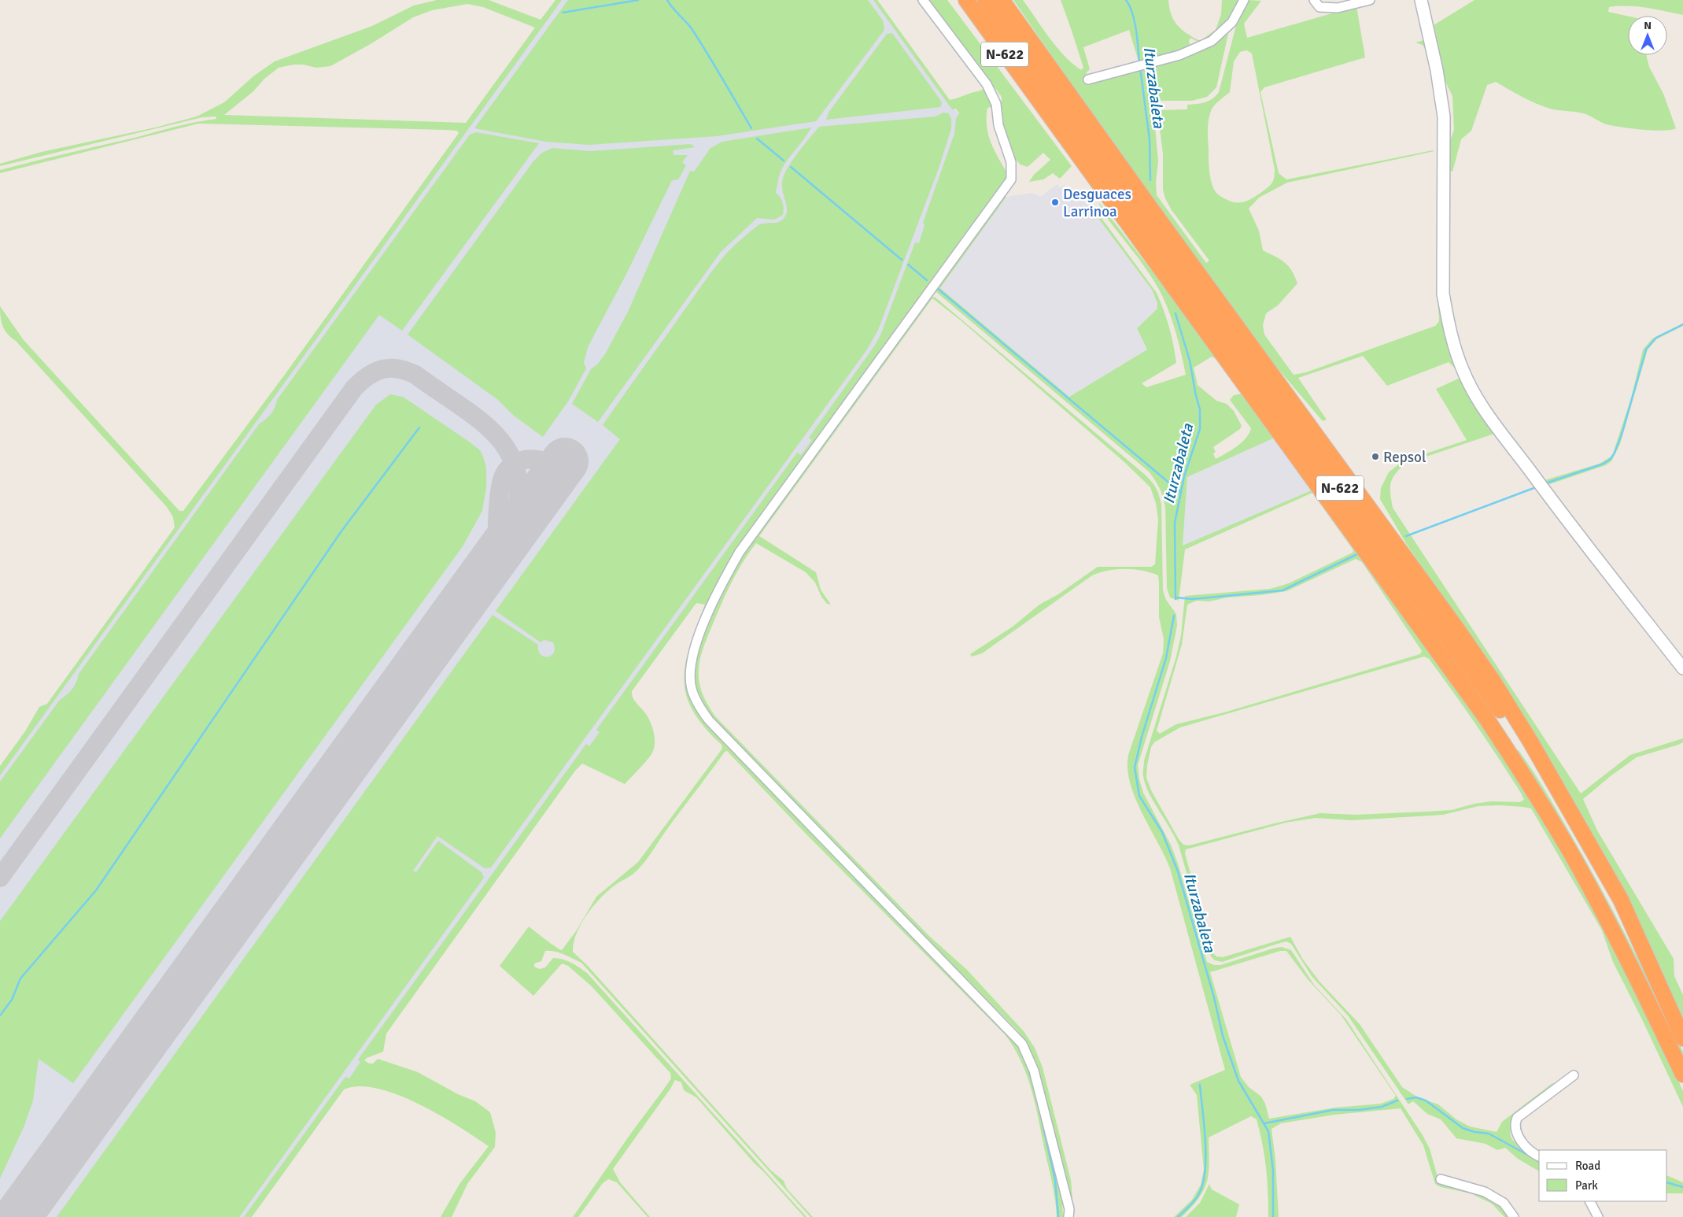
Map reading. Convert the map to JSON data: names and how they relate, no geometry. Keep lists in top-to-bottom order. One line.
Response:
{"streets":{"highway":["N-622"]},"water":["Iturzabaleta"],"places":["Desguaces Larrinoa","Repsol"],"legend":["Road","Park"],"north":"top"}
